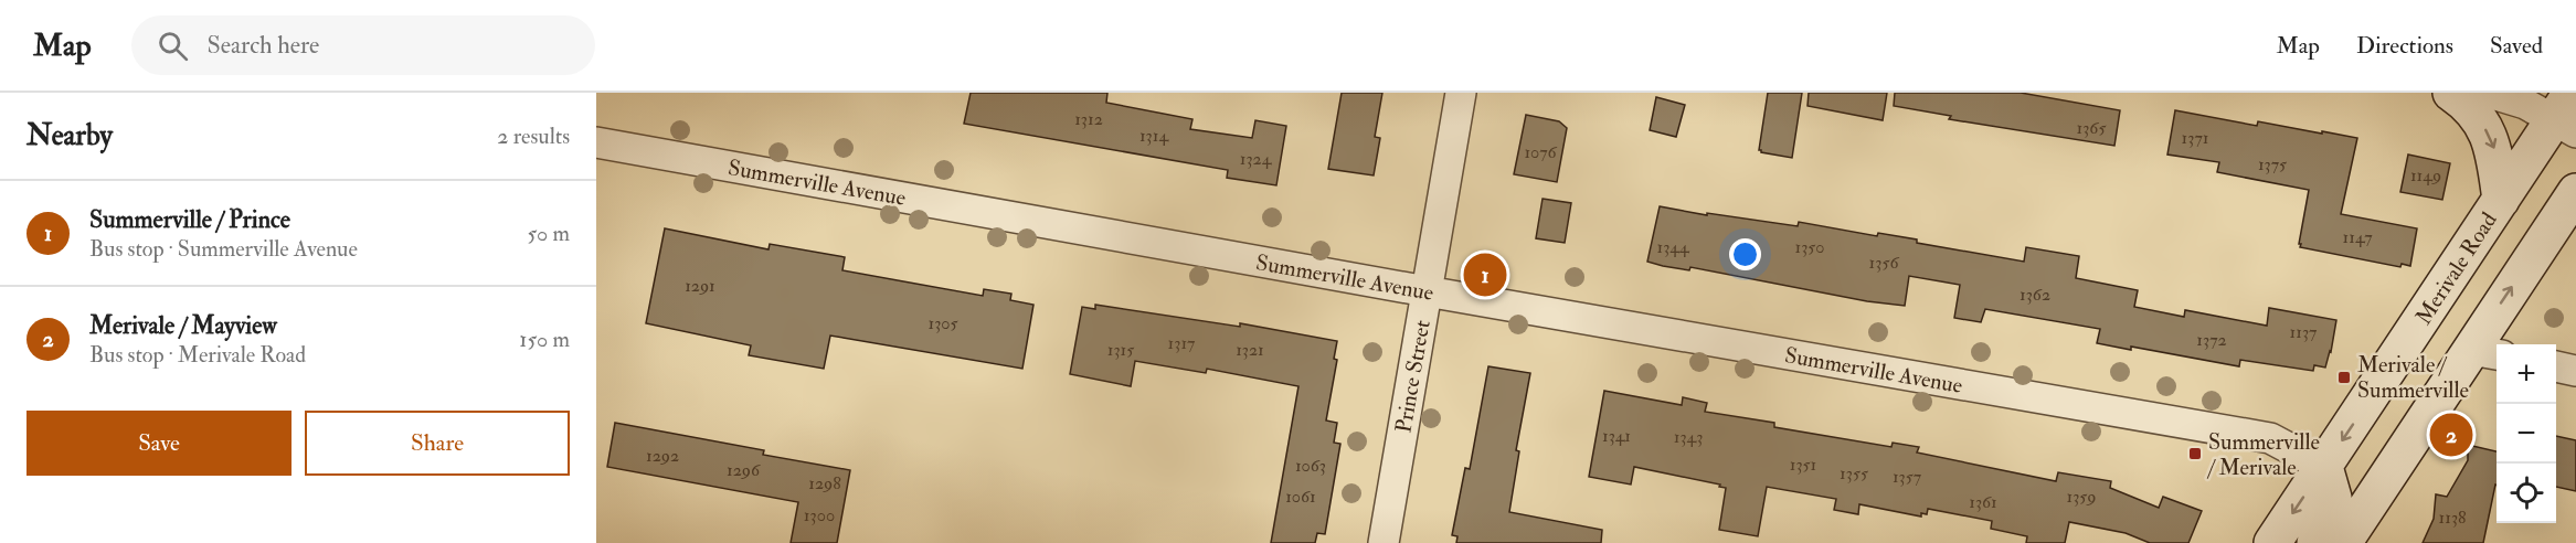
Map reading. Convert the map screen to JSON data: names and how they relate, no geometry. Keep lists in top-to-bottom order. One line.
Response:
{"streets":{"main road":["Merivale Road"],"street":["Summerville Avenue","Prince Street"]},"crossings":[["Summerville Avenue","Merivale Road"],["Summerville Avenue","Prince Street"]],"places":{"transit":["Merivale / Summerville","Summerville / Merivale"]},"house_numbers":["1312","1365","1314","1371","1076","1324","1375","1149","1147","1344","1350","1356","1291","1362","1305","1137","1372","1317","1315","1321","1341","1343","1292","1351","1063","1296","1355","1357","1298","1061","1359","1361","1300","1138"],"page":{"header":"Map","search":"Search here","nav":["Map","Directions","Saved"],"heading":["Nearby","2 results"],"list":[{"mark":"1","name":"Summerville / Prince","note":"Bus stop · Summerville Avenue","value":"50 m"},{"mark":"2","name":"Merivale / Mayview","note":"Bus stop · Merivale Road","value":"150 m"}],"pins":["1","2"],"map_buttons":["+","−"],"buttons":["Save","Share"]}}
